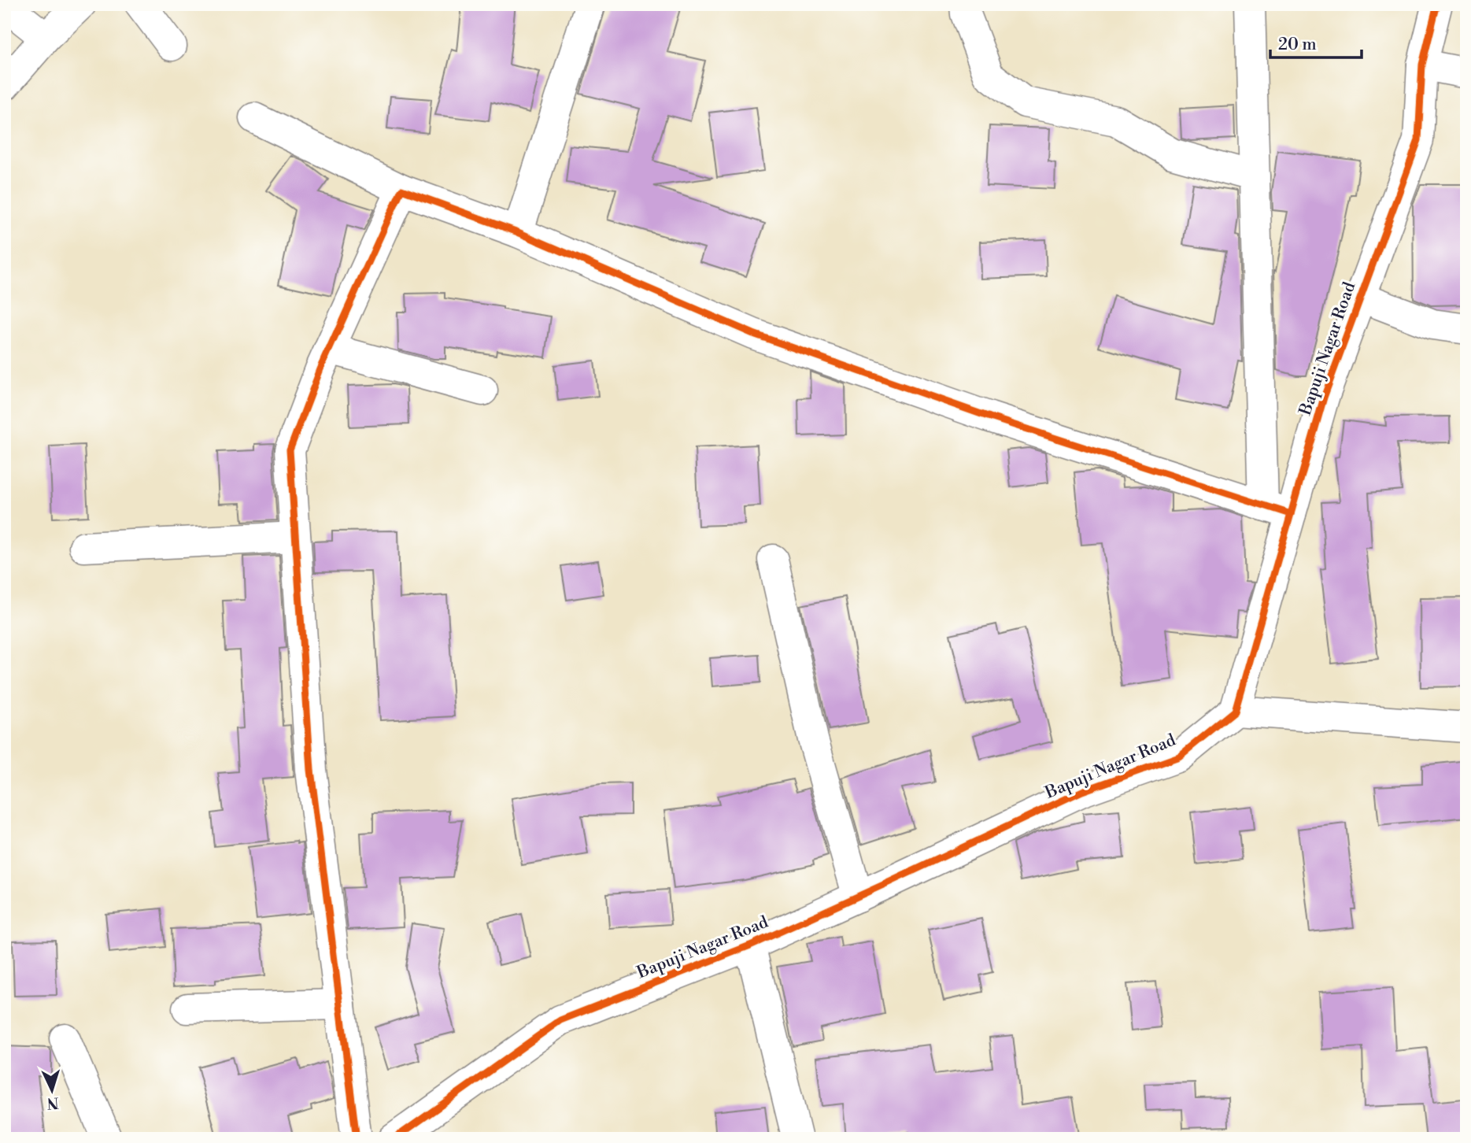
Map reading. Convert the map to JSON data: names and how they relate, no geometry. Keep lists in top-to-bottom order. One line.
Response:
{"streets":{"street":["Bapuji Nagar Road"]},"scale_bar":"20 m","north":"bottom"}
